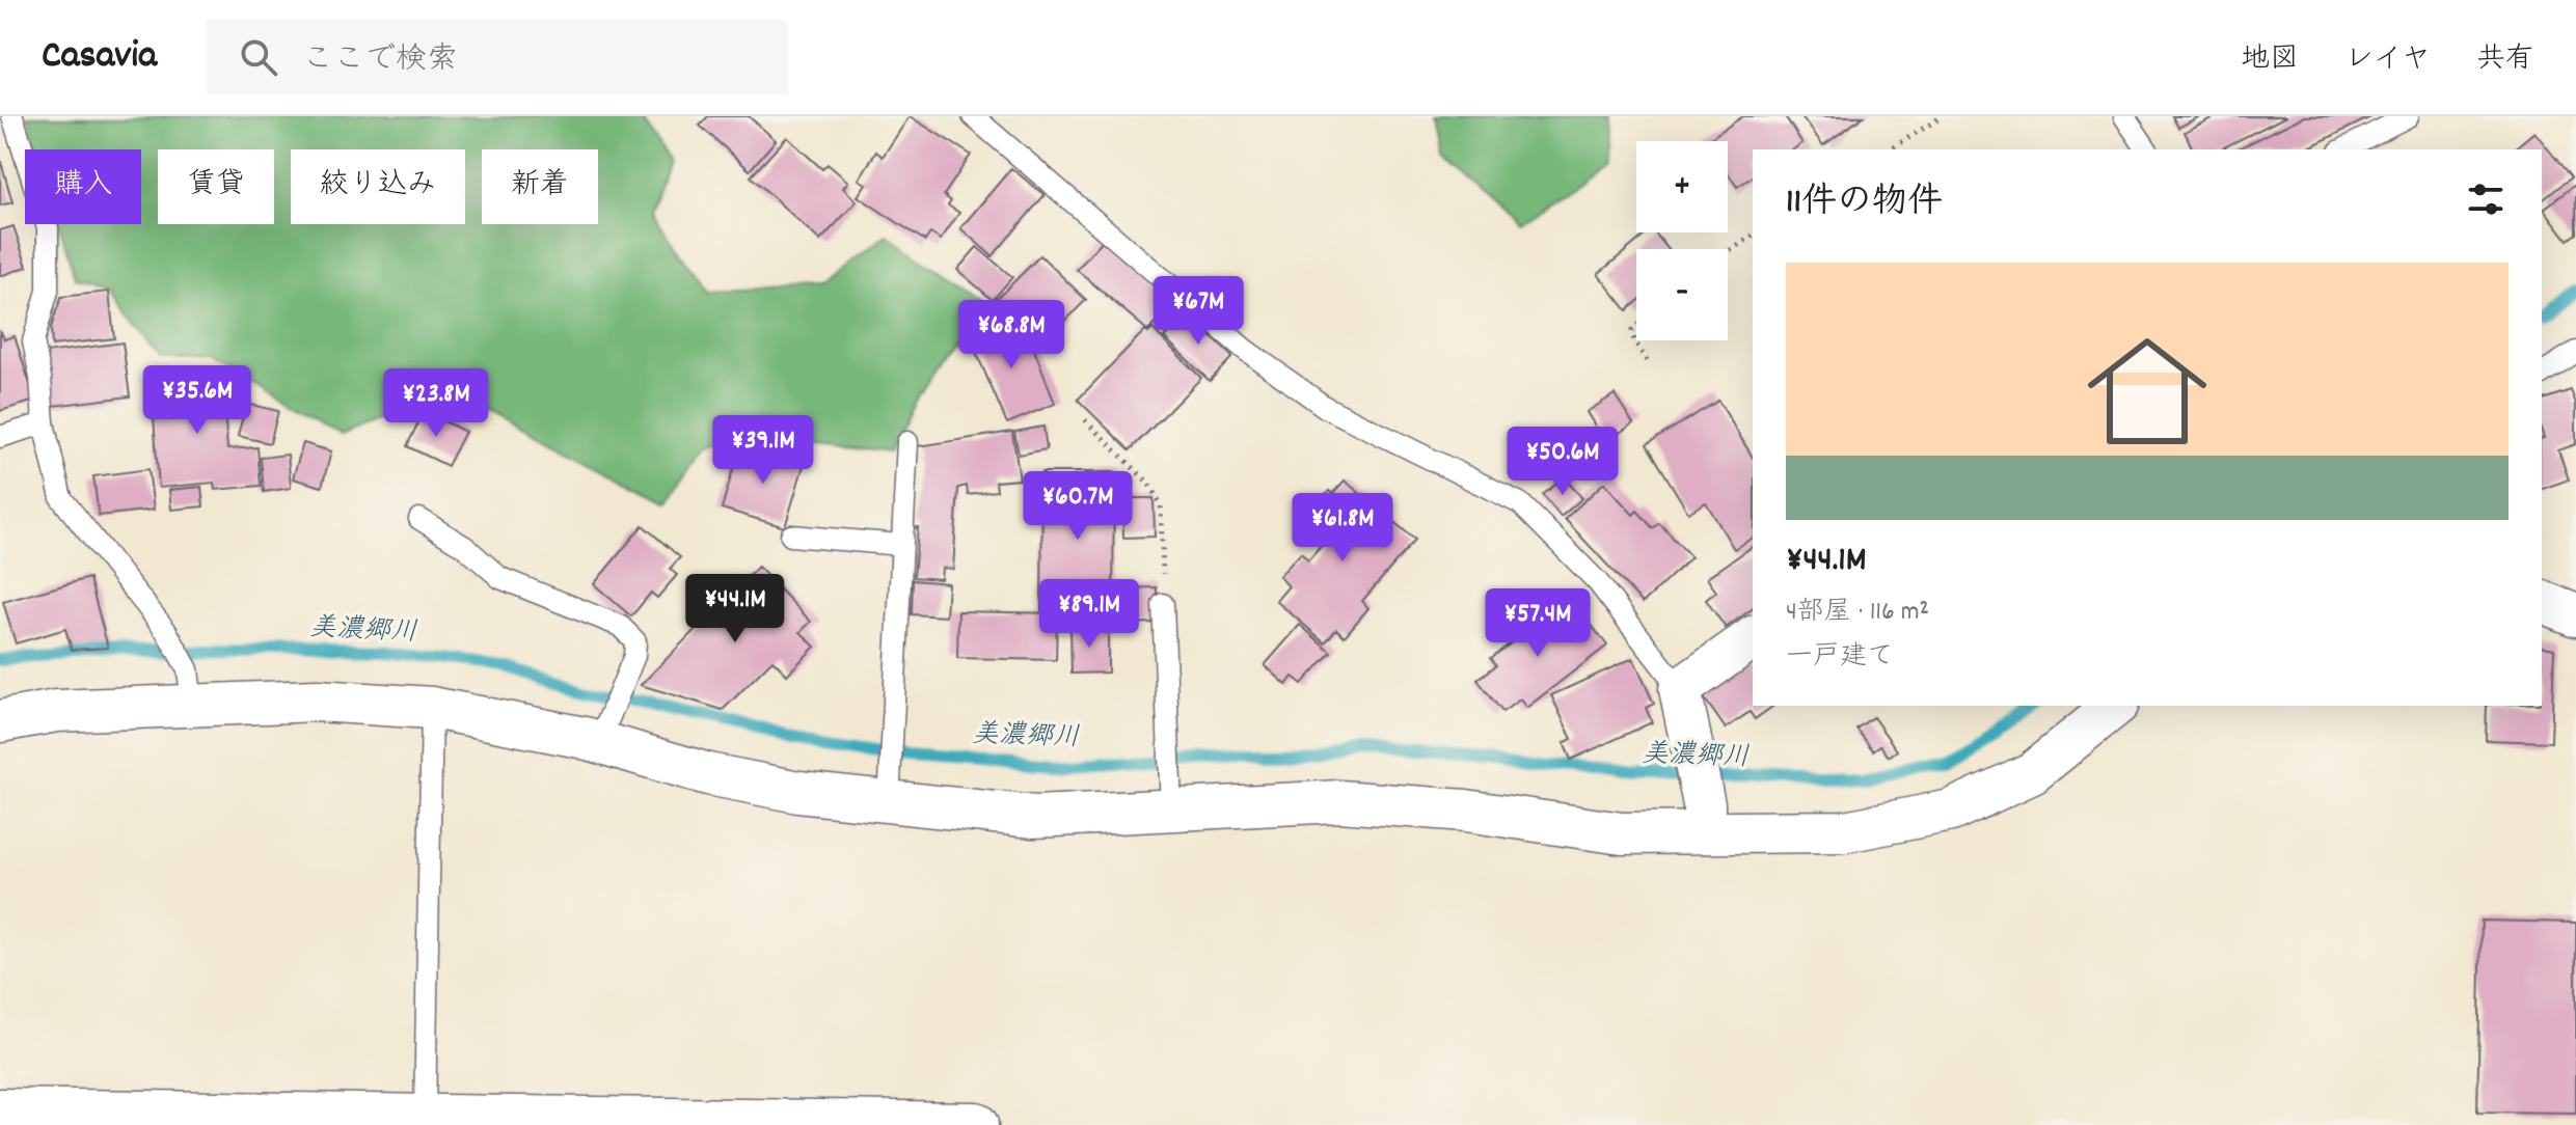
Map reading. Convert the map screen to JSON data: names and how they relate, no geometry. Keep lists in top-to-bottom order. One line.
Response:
{"water":["美濃郷川"],"page":{"header":"Casavia","search":"ここで検索","nav":["地図","レイヤ","共有"],"map_buttons":["+","−"],"chip":["購入","賃貸","絞り込み","新着"],"heading":"11件の物件","list":[{"name":"¥44.1M","note":"4部屋 · 116 m² · 一戸建て"}],"price":["¥67M","¥68.8M","¥35.6M","¥23.8M","¥39.1M","¥50.6M","¥60.7M","¥61.8M","¥44.1M","¥89.1M","¥57.4M"]}}
